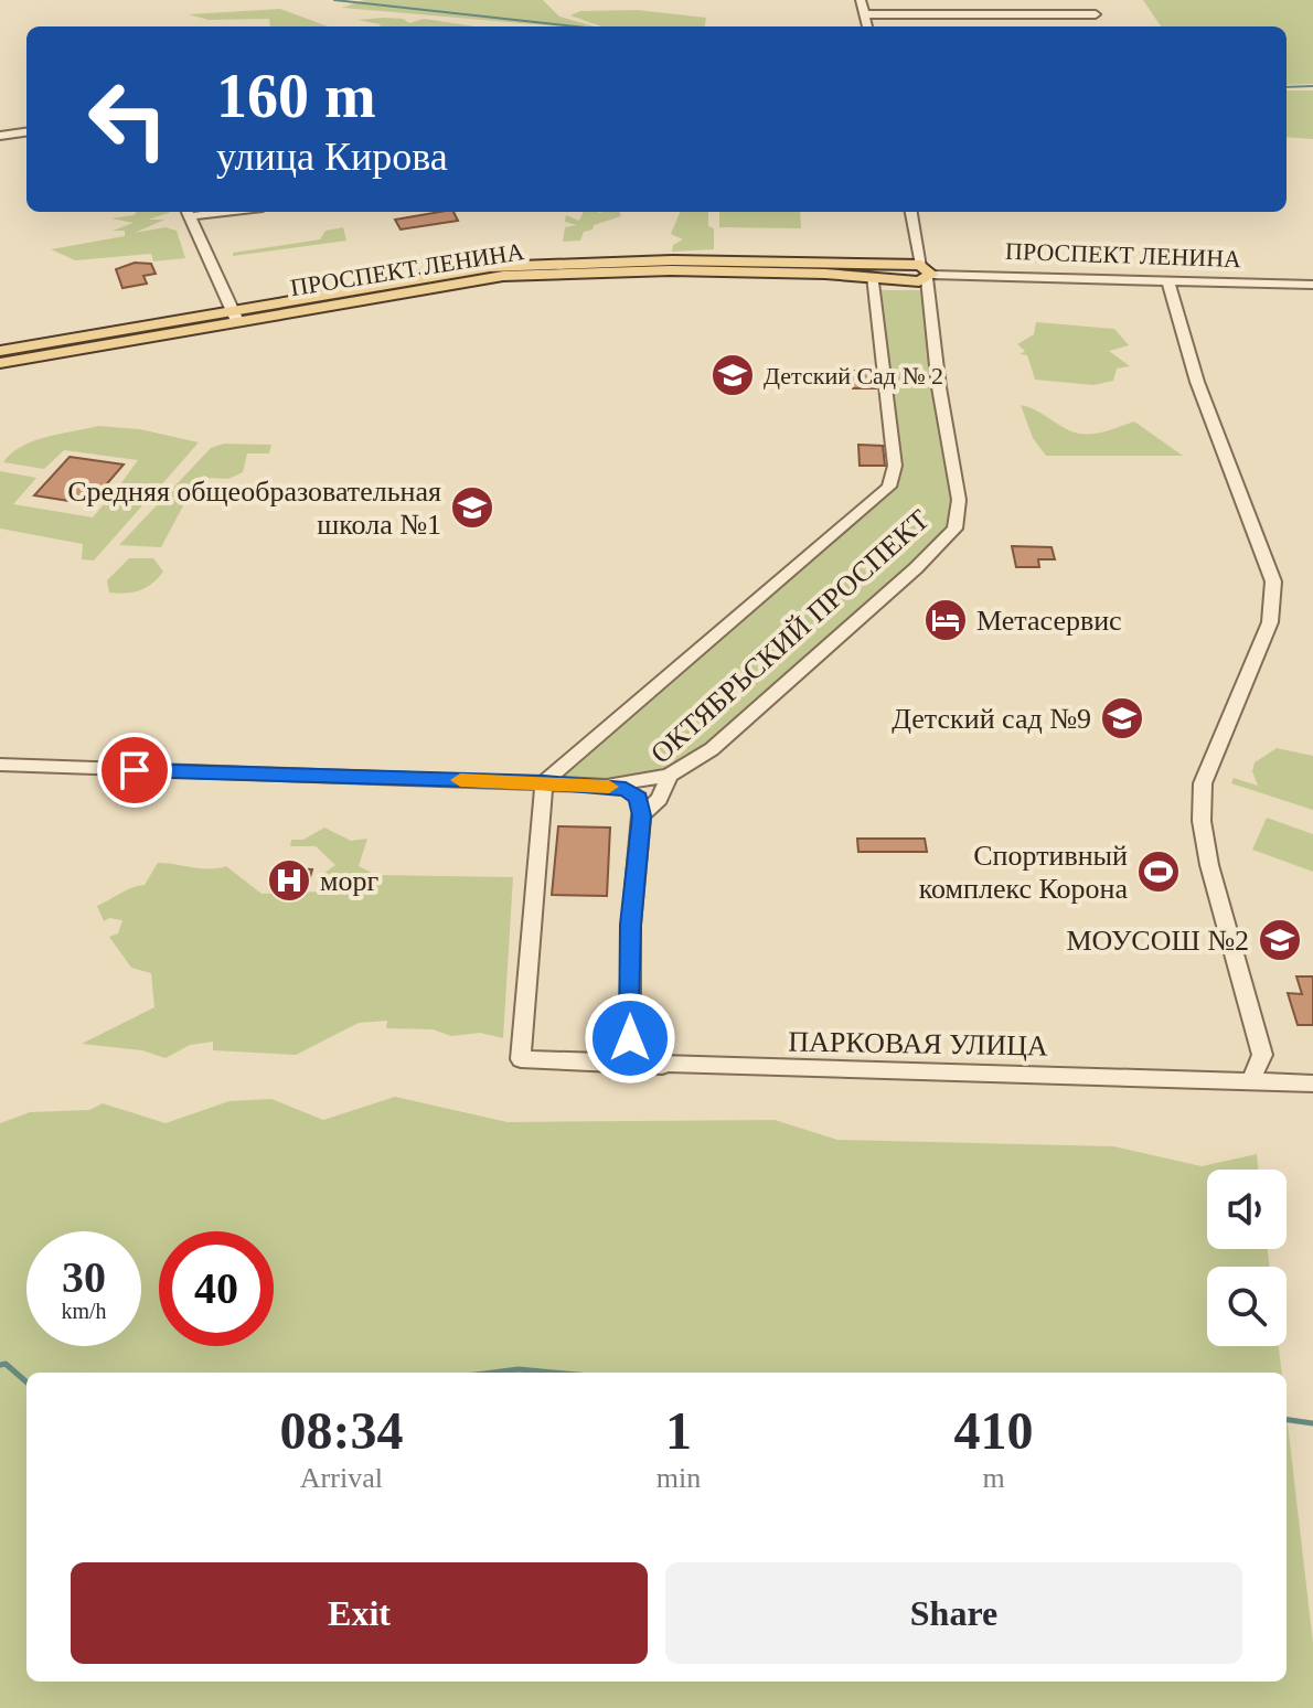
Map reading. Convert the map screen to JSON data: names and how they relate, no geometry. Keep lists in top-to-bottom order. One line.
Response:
{"streets":{"main road":["ПРОСПЕКТ ЛЕНИНА"],"street":["ОКТЯБРЬСКИЙ ПРОСПЕКТ","ПАРКОВАЯ УЛИЦА"]},"crossings":[["ПРОСПЕКТ ЛЕНИНА","ОКТЯБРЬСКИЙ ПРОСПЕКТ"],["ОКТЯБРЬСКИЙ ПРОСПЕКТ","ПАРКОВАЯ УЛИЦА"]],"places":{"school or university":["Детский Сад № 2","Средняя общеобразовательная школа №1","Детский сад №9","МОУСОШ №2"],"hotel":["Метасервис"],"sports":["Спортивный комплекс Корона"],"hospital":["морг"]},"page":{"turn":["160 m","улица Кирова"],"speed":"30 km/h","limit":"40","eta":["08:34","Arrival","1","min","410","m"],"buttons":["Exit","Share"]}}
